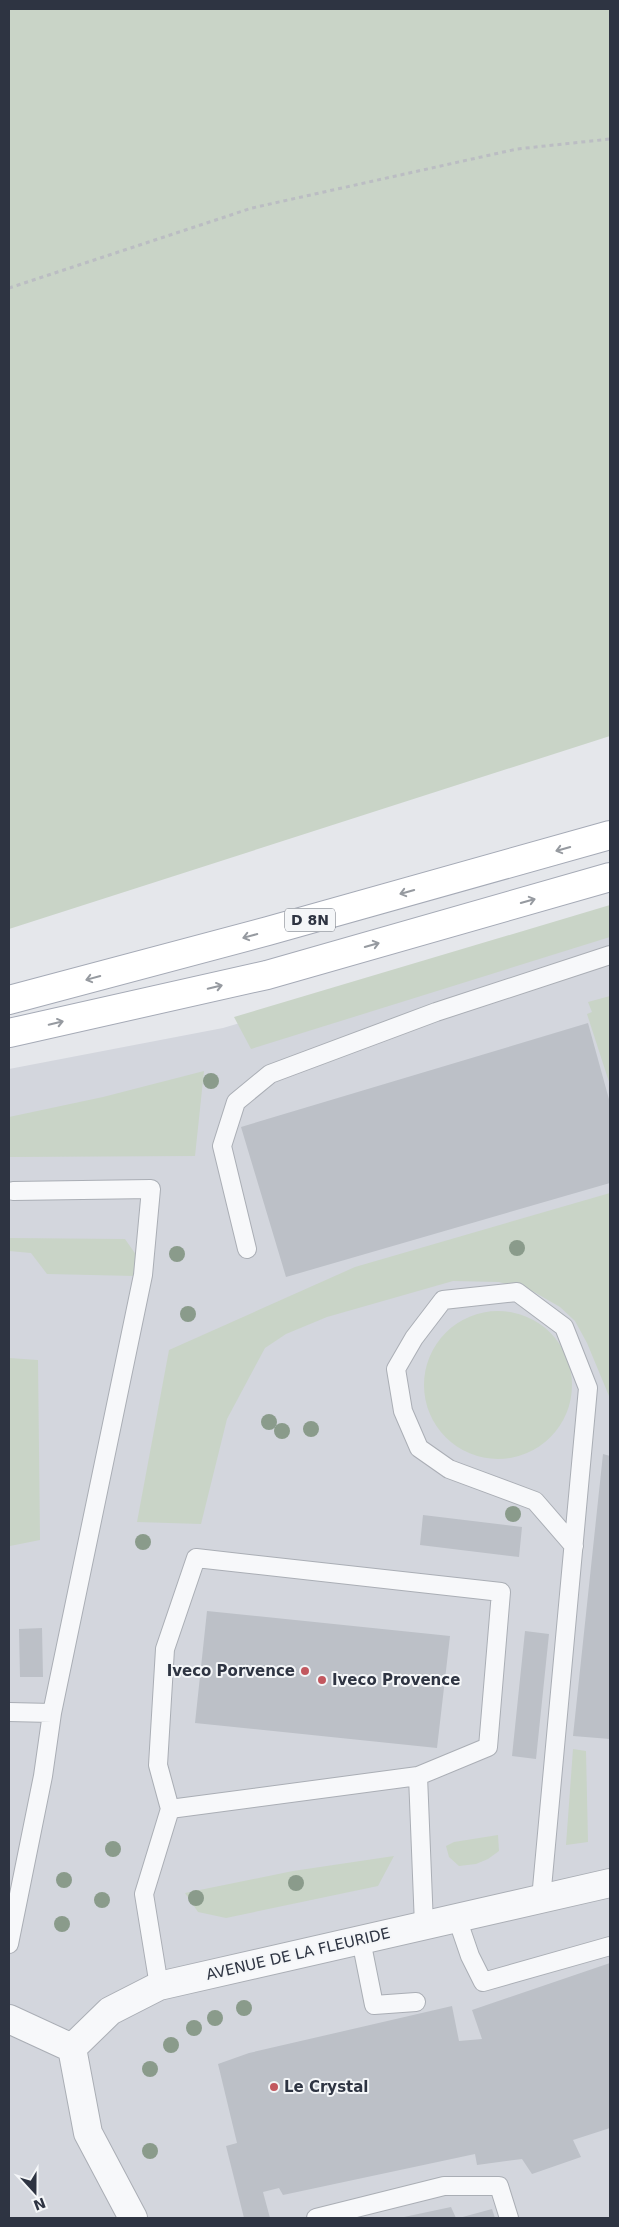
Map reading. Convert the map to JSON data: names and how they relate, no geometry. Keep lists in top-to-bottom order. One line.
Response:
{"streets":{"main road":["D 8N"],"street":["AVENUE DE LA FLEURIDE"]},"places":["Iveco Porvence","Iveco Provence","Le Crystal"],"north":"bottom"}
